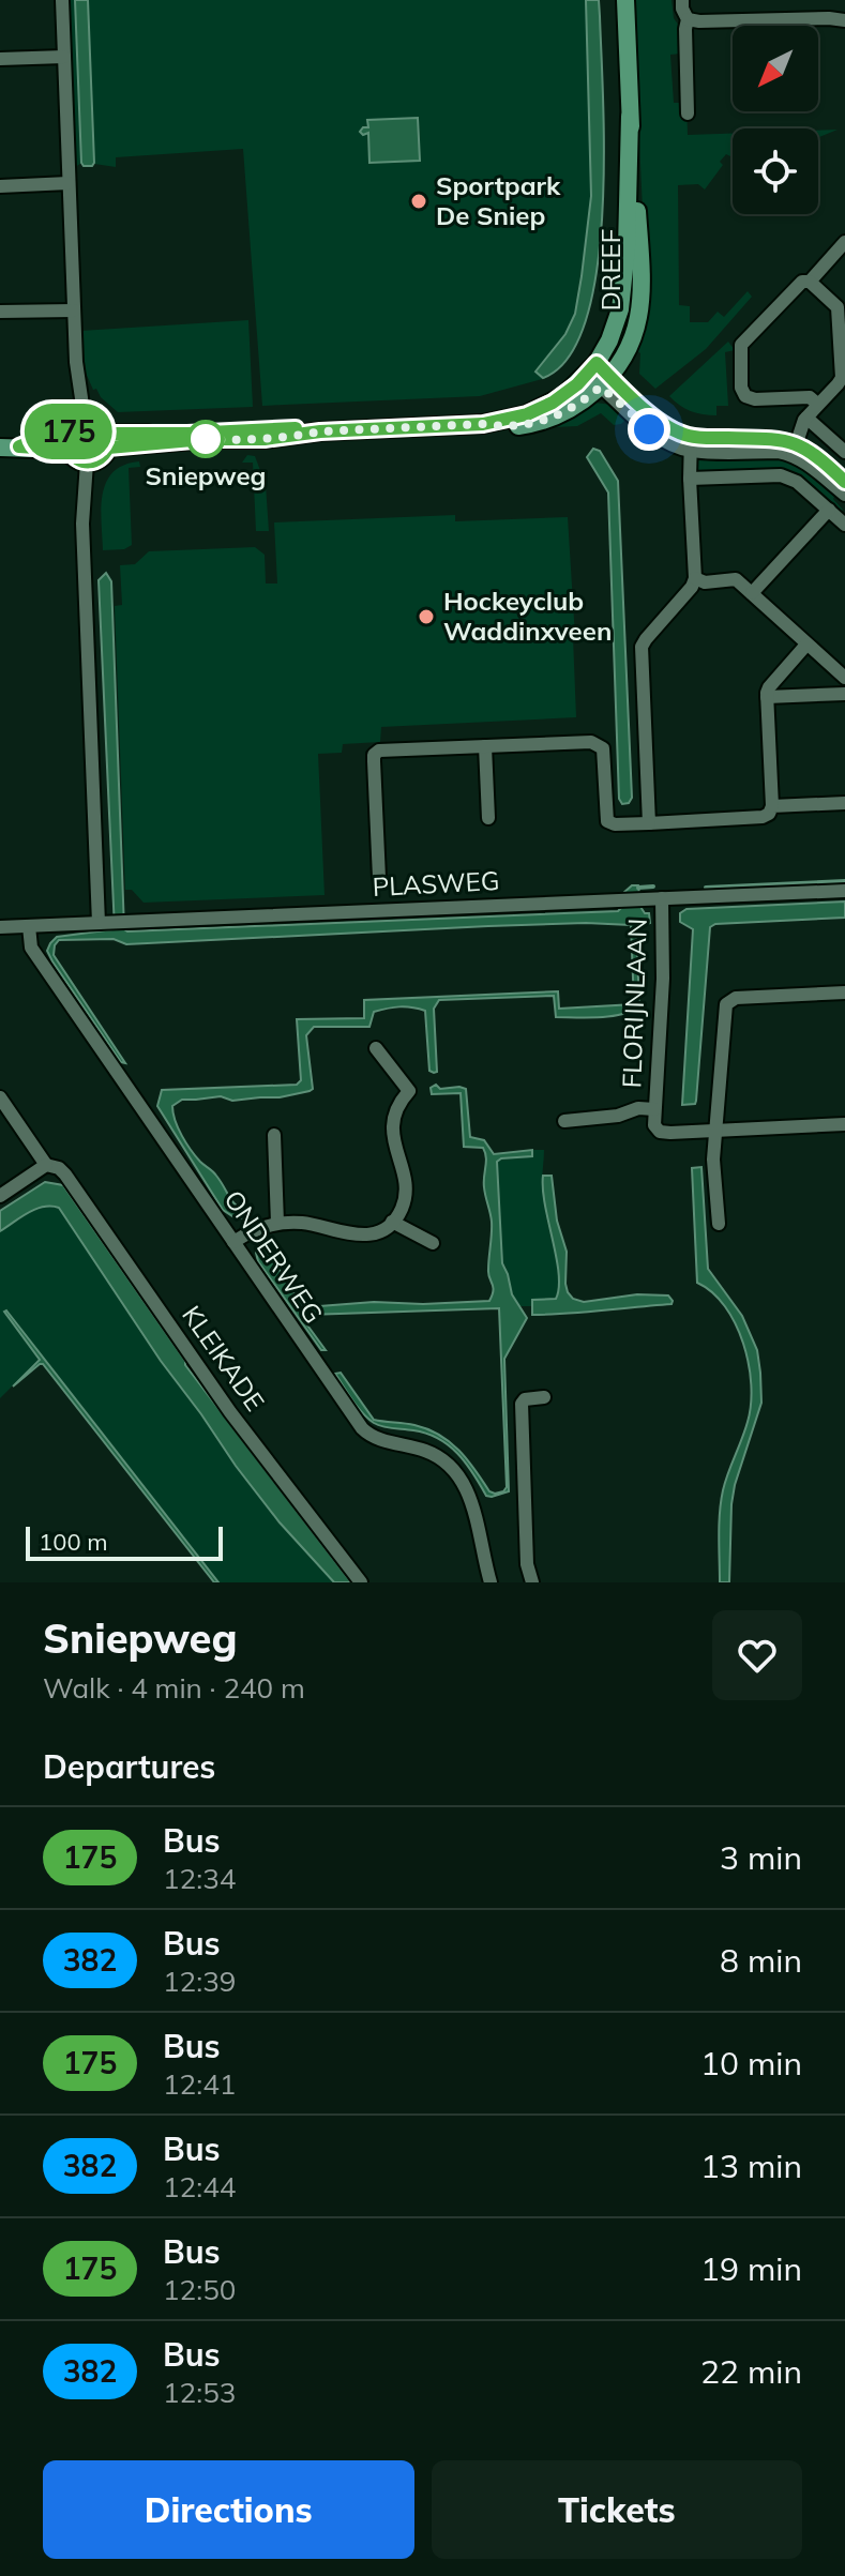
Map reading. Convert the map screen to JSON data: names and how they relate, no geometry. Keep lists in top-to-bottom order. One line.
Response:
{"streets":{"main road":["DREEF"],"street":["PLASWEG","FLORIJNLAAN","ONDERWEG","KLEIKADE"]},"crossings":[["PLASWEG","FLORIJNLAAN"],["PLASWEG","ONDERWEG"]],"places":["Sportpark De Sniep","Sniepweg","Hockeyclub Waddinxveen"],"lines":["bus line 175"],"scale_bar":"100 m","north":"bottom left","page":{"on_map":"175","scale":"100 m","heading":[["Sniepweg","Walk · 4 min · 240 m"],"Departures"],"list":[{"mark":"175","name":"Bus","note":"12:34","value":"3 min"},{"mark":"382","name":"Bus","note":"12:39","value":"8 min"},{"mark":"175","name":"Bus","note":"12:41","value":"10 min"},{"mark":"382","name":"Bus","note":"12:44","value":"13 min"},{"mark":"175","name":"Bus","note":"12:50","value":"19 min"},{"mark":"382","name":"Bus","note":"12:53","value":"22 min"}],"buttons":["Directions","Tickets"]}}
